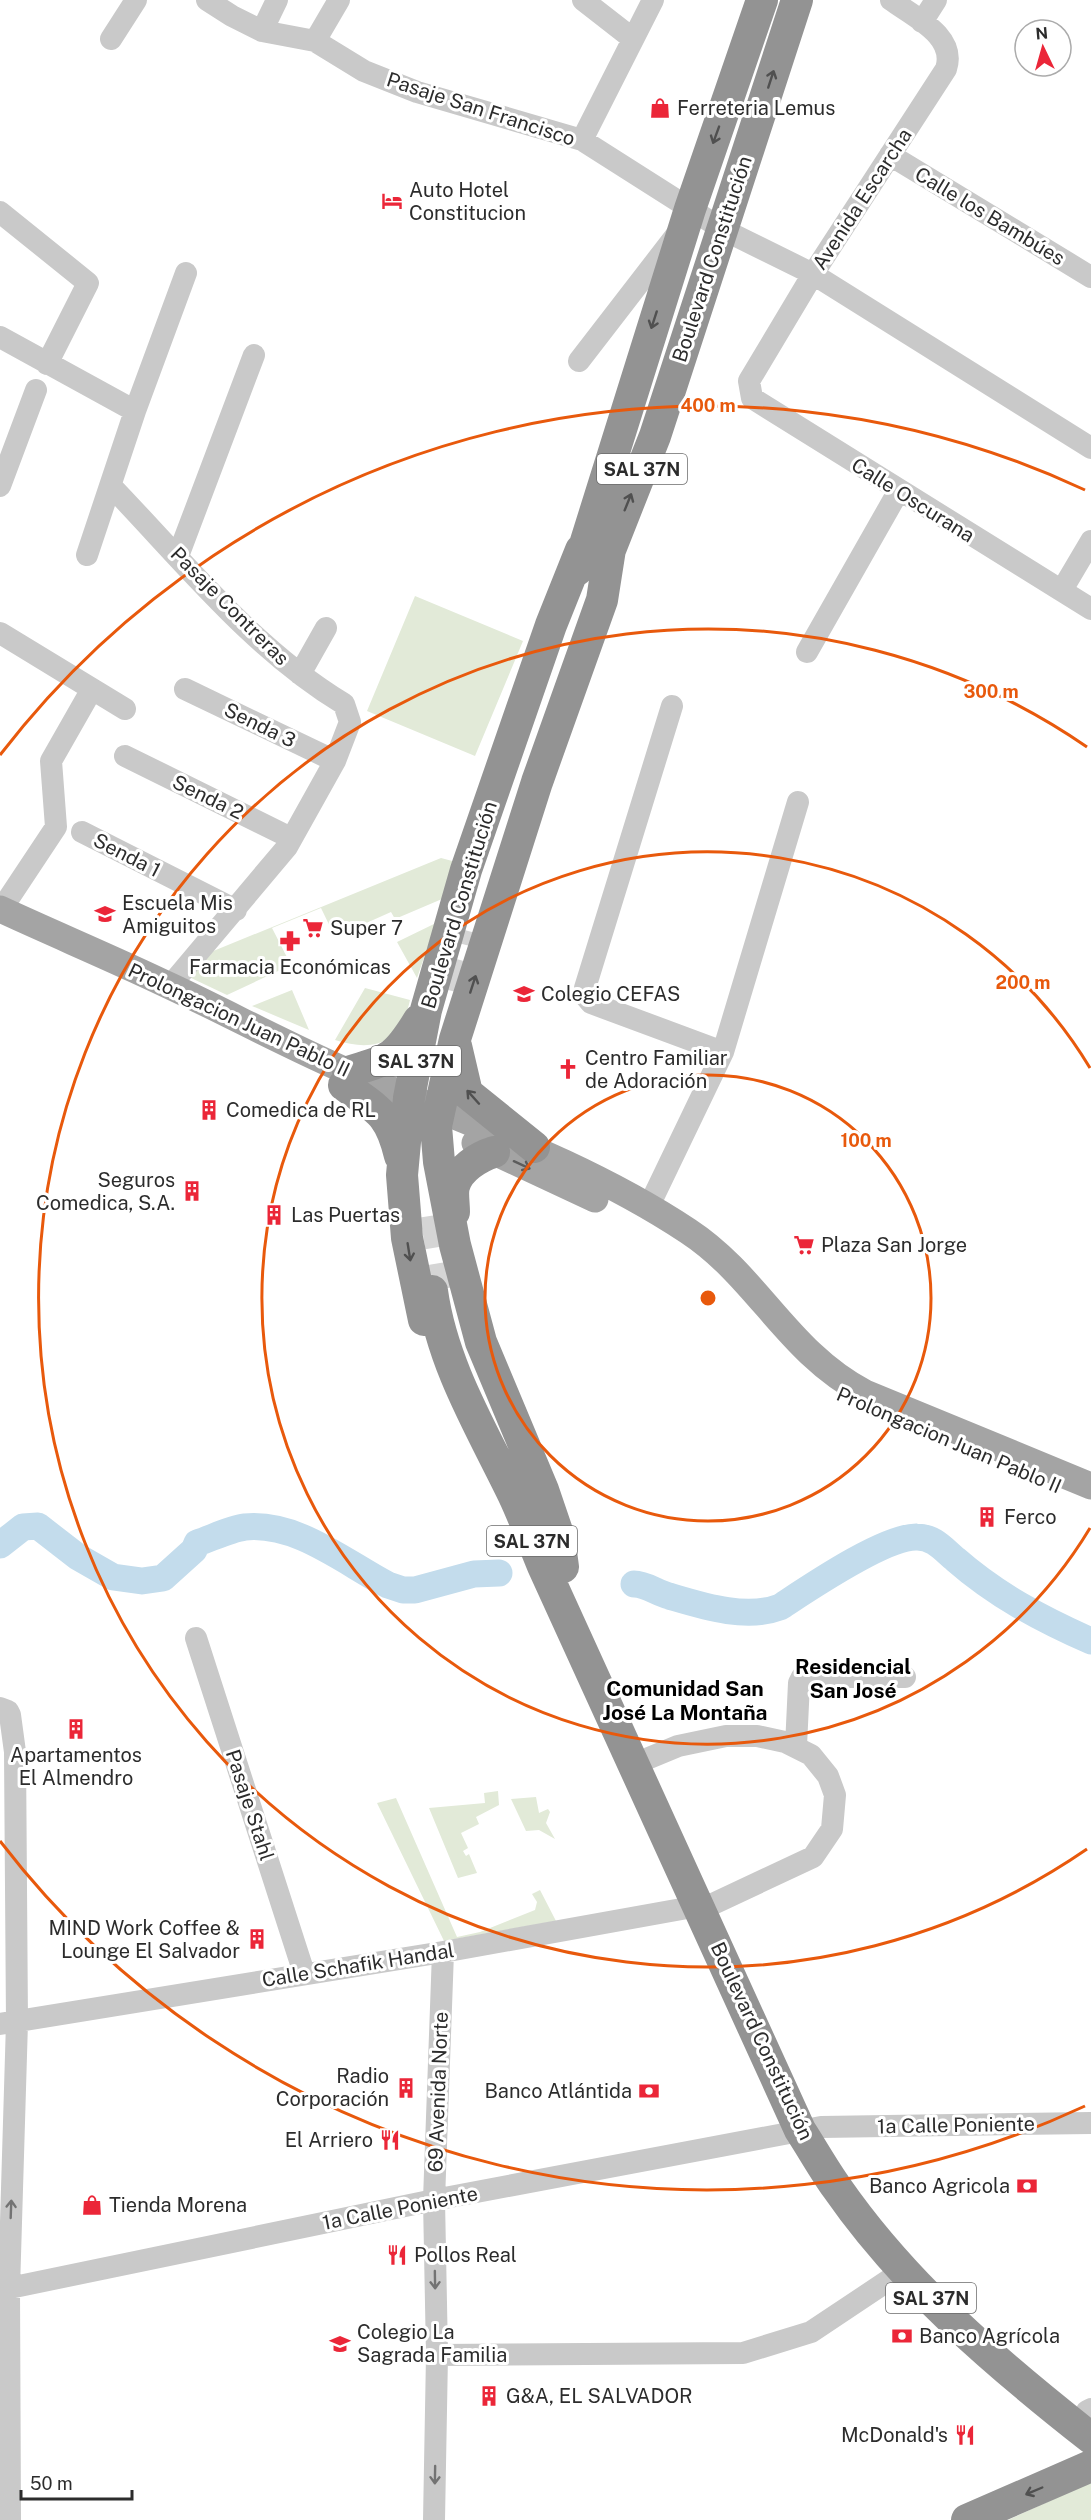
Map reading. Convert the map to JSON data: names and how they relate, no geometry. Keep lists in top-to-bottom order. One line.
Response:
{"streets":{"highway":["Boulevard Constitución","SAL 37N"],"main road":["Prolongacion Juan Pablo II"],"street":["Pasaje San Francisco","Avenida Escarcha","Calle los Bambúes","Calle Oscurana","Pasaje Contreras","Senda 3","Senda 2","Senda 1","Pasaje Stahl","Calle Schafik Handal","69 Avenida Norte","1a Calle Poniente"]},"crossings":[["Pasaje San Francisco","Avenida Escarcha"],["Pasaje San Francisco","Boulevard Constitución"],["Avenida Escarcha","Calle los Bambúes"],["Avenida Escarcha","Calle Oscurana"],["Boulevard Constitución","Prolongacion Juan Pablo II"],["Boulevard Constitución","Calle Schafik Handal"],["Boulevard Constitución","1a Calle Poniente"],["Pasaje Contreras","Senda 3"],["Pasaje Contreras","Senda 2"],["Pasaje Contreras","Senda 1"],["Pasaje Contreras","Prolongacion Juan Pablo II"],["Pasaje Stahl","Calle Schafik Handal"],["Calle Schafik Handal","69 Avenida Norte"],["69 Avenida Norte","1a Calle Poniente"]],"one_way":["69 Avenida Norte"],"districts":["Residencial San José","Comunidad San José La Montaña"],"places":{"shop":["Ferreteria Lemus","Tienda Morena"],"hotel":["Auto Hotel Constitucion"],"school or university":["Escuela Mis Amiguitos","Colegio CEFAS","Colegio La Sagrada Familia"],"supermarket":["Super 7","Plaza San Jorge"],"pharmacy":["Farmacia Económicas"],"church":["Centro Familiar de Adoración"],"building":["Comedica de RL","Seguros Comedica, S.A.","Las Puertas","Ferco","Apartamentos El Almendro","MIND Work Coffee & Lounge El Salvador","Radio Corporación","G&A, EL SALVADOR"],"bank":["Banco Atlántida","Banco Agricola","Banco Agrícola"],"restaurant":["El Arriero","Pollos Real","McDonald's"]},"scale_bar":"50 m","north":"top","rings":["400 m","300 m","200 m","100 m"]}
